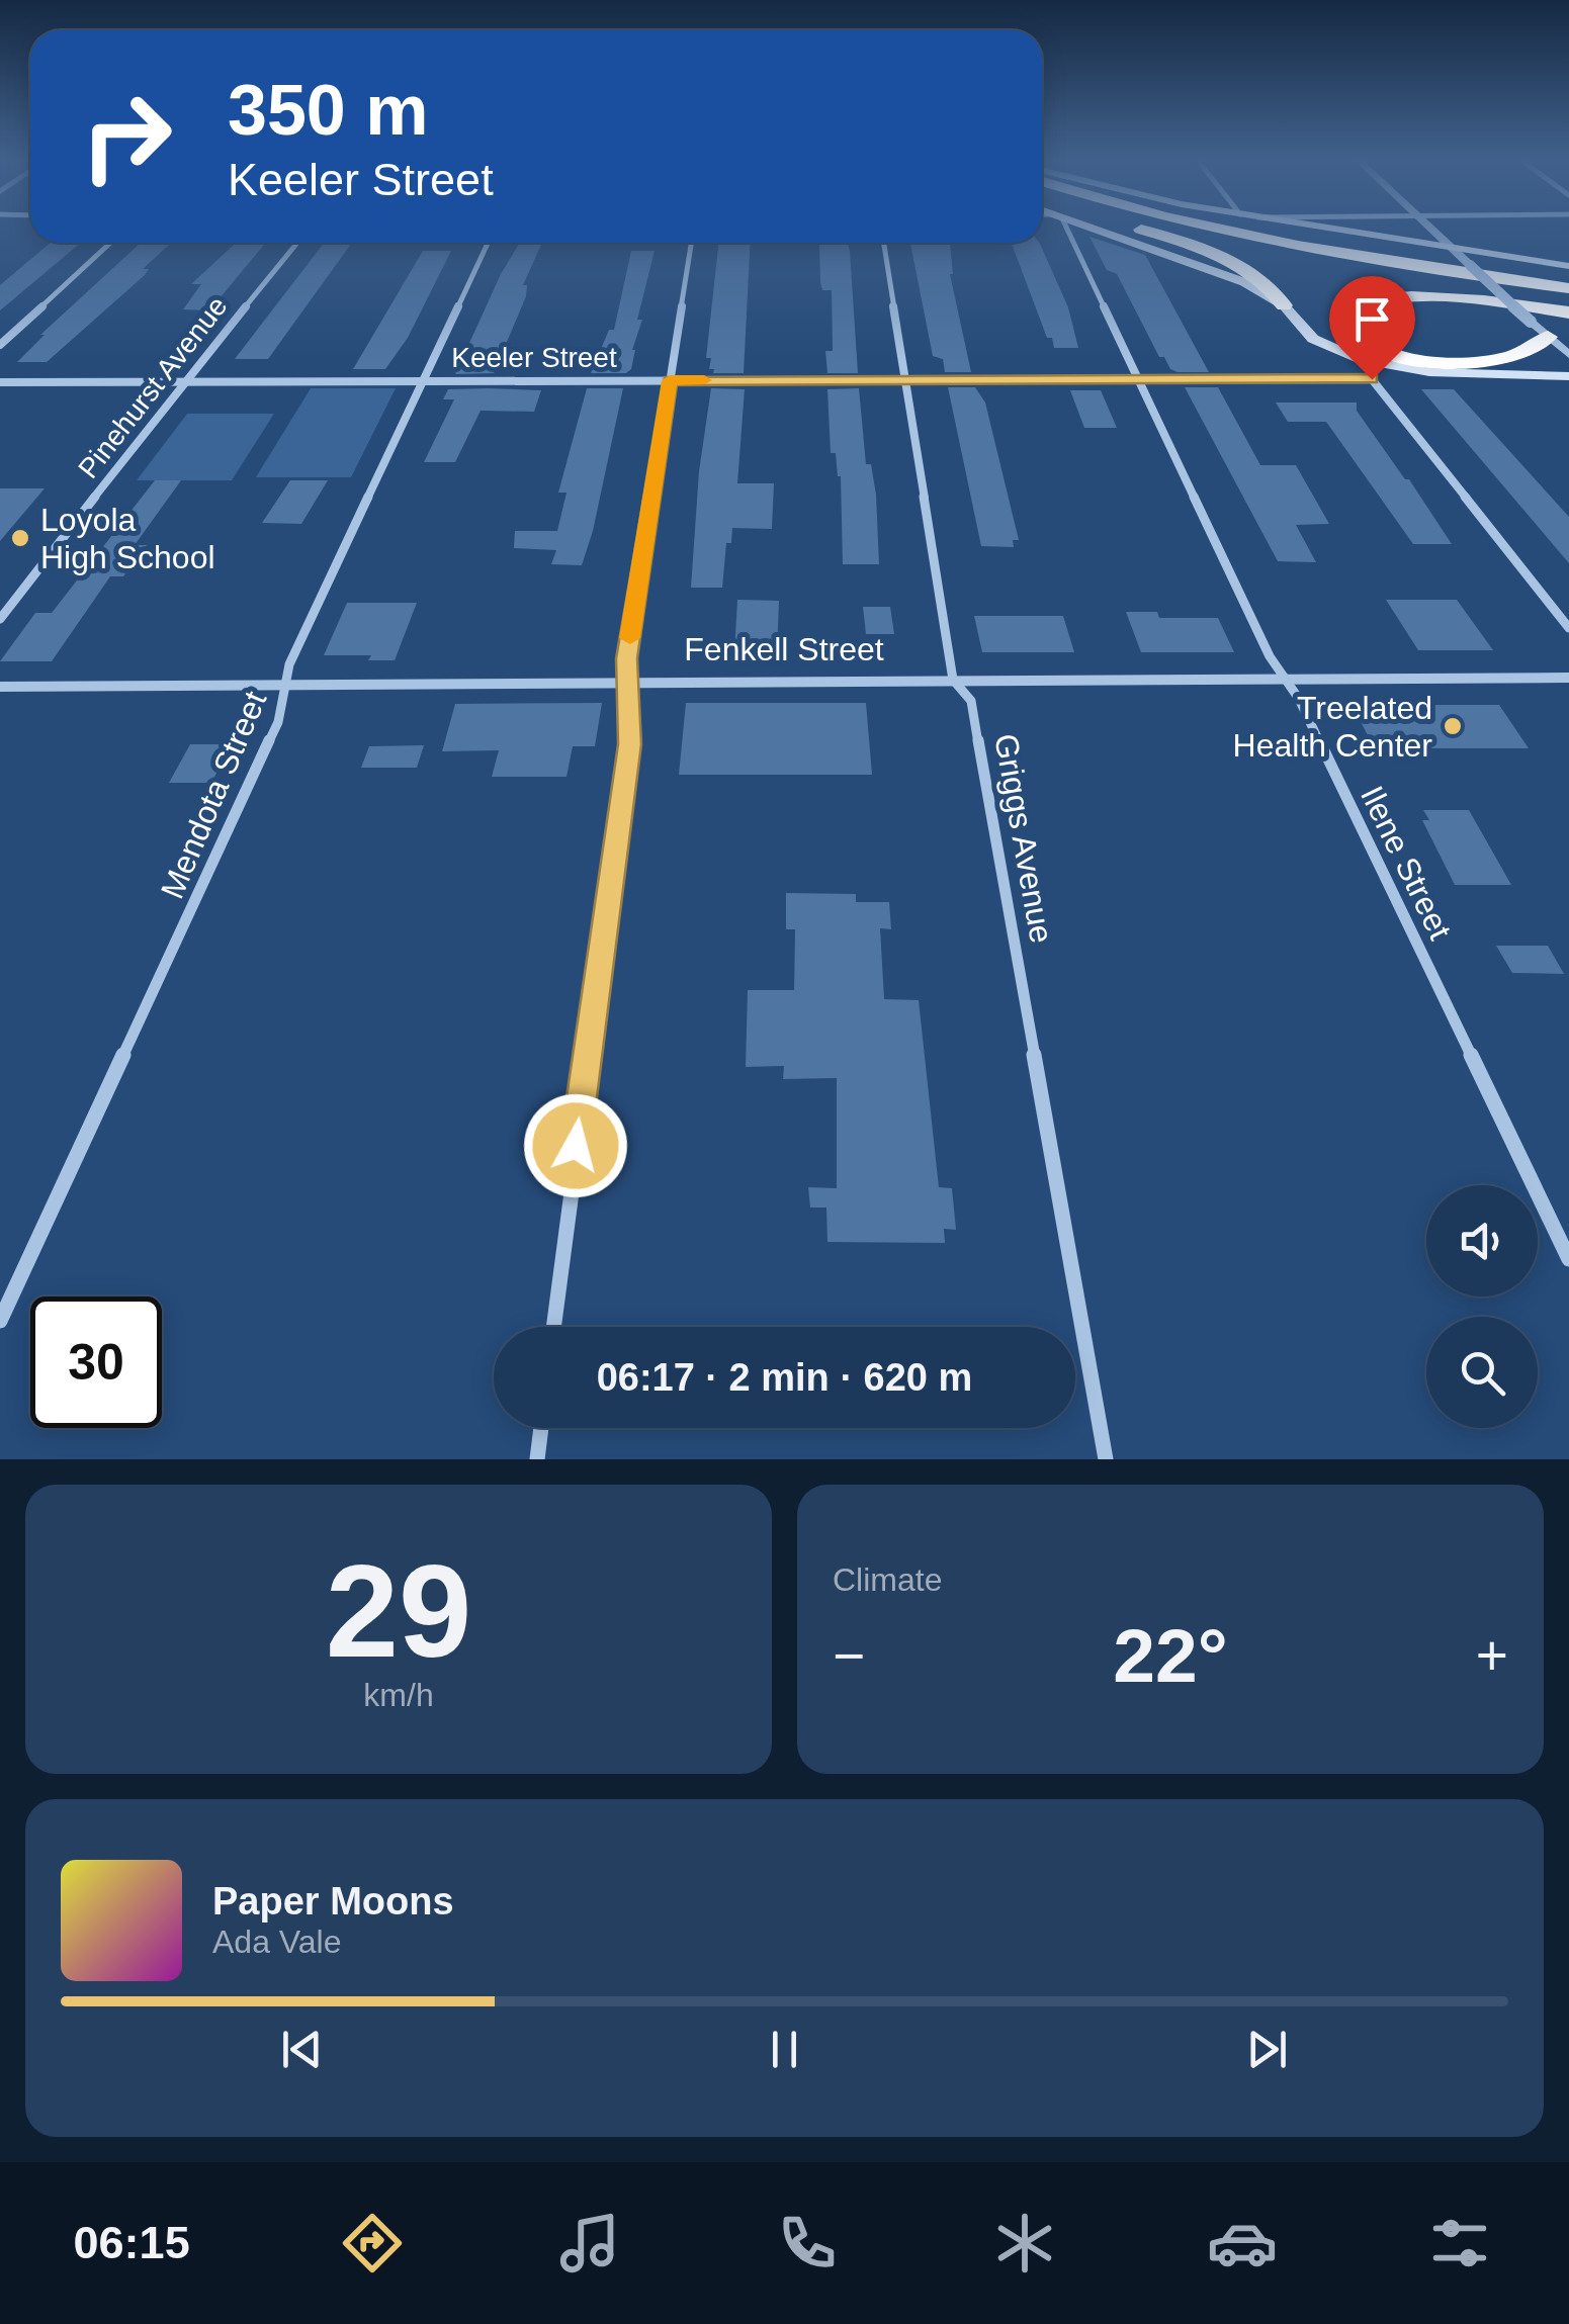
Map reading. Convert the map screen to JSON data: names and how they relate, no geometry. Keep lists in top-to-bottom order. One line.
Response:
{"streets":{"street":["Keeler Street","Pinehurst Avenue","Fenkell Street","Mendota Street","Griggs Avenue","Ilene Street"]},"crossings":[["Keeler Street","Pinehurst Avenue"],["Keeler Street","Mendota Street"],["Keeler Street","Griggs Avenue"],["Keeler Street","Ilene Street"],["Fenkell Street","Mendota Street"],["Fenkell Street","Griggs Avenue"],["Fenkell Street","Ilene Street"]],"places":["Loyola High School","Treelated Health Center"],"page":{"turn":["350 m","Keeler Street"],"limit":"30","trip":"06:17 · 2 min · 620 m","tile":[["29","km/h"],"Climate"],"heat":["−","22°","+"],"song":["Paper Moons","Ada Vale"],"tabs":"06:15"}}
